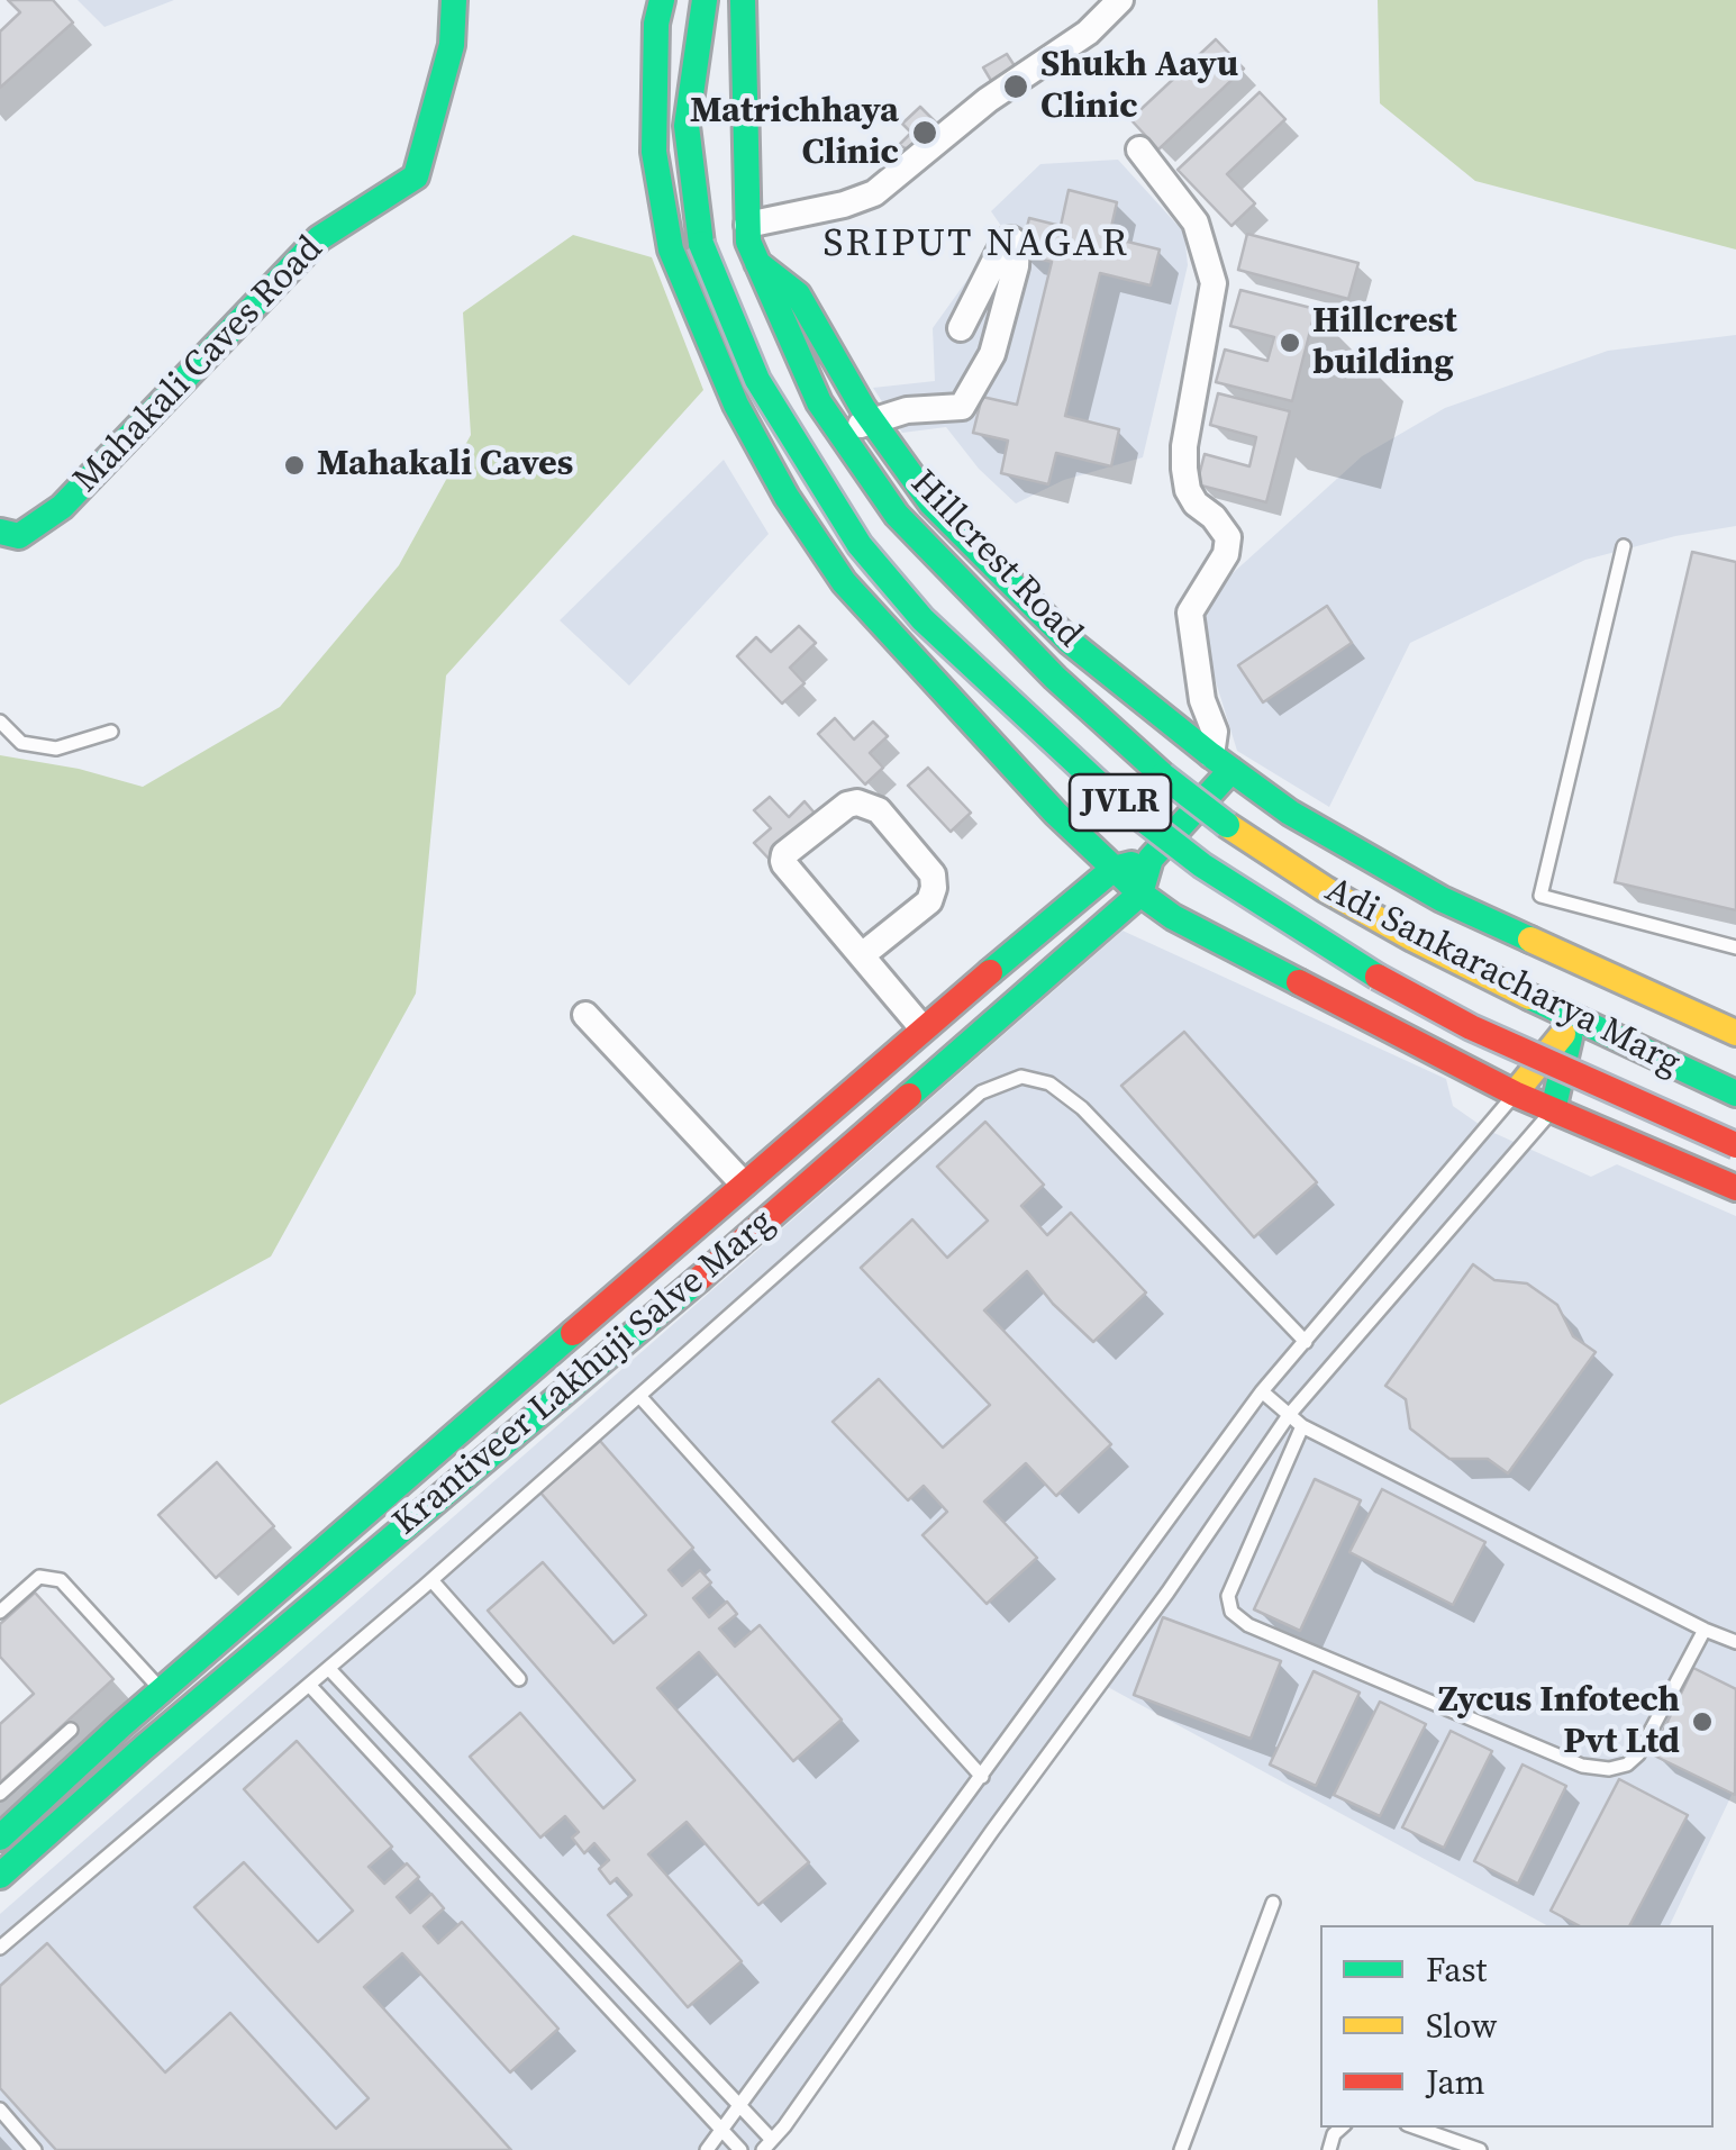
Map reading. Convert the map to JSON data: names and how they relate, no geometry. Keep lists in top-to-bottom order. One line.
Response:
{"streets":{"main road":["Mahakali Caves Road","Hillcrest Road","JVLR","Adi Sankaracharya Marg","Krantiveer Lakhuji Salve Marg"]},"crossings":[["Hillcrest Road","JVLR"],["JVLR","Adi Sankaracharya Marg"]],"districts":["SRIPUT NAGAR"],"places":["Shukh Aayu Clinic","Matrichhaya Clinic","Hillcrest building","Mahakali Caves","Zycus Infotech Pvt Ltd"],"legend":["Fast","Slow","Jam"]}
